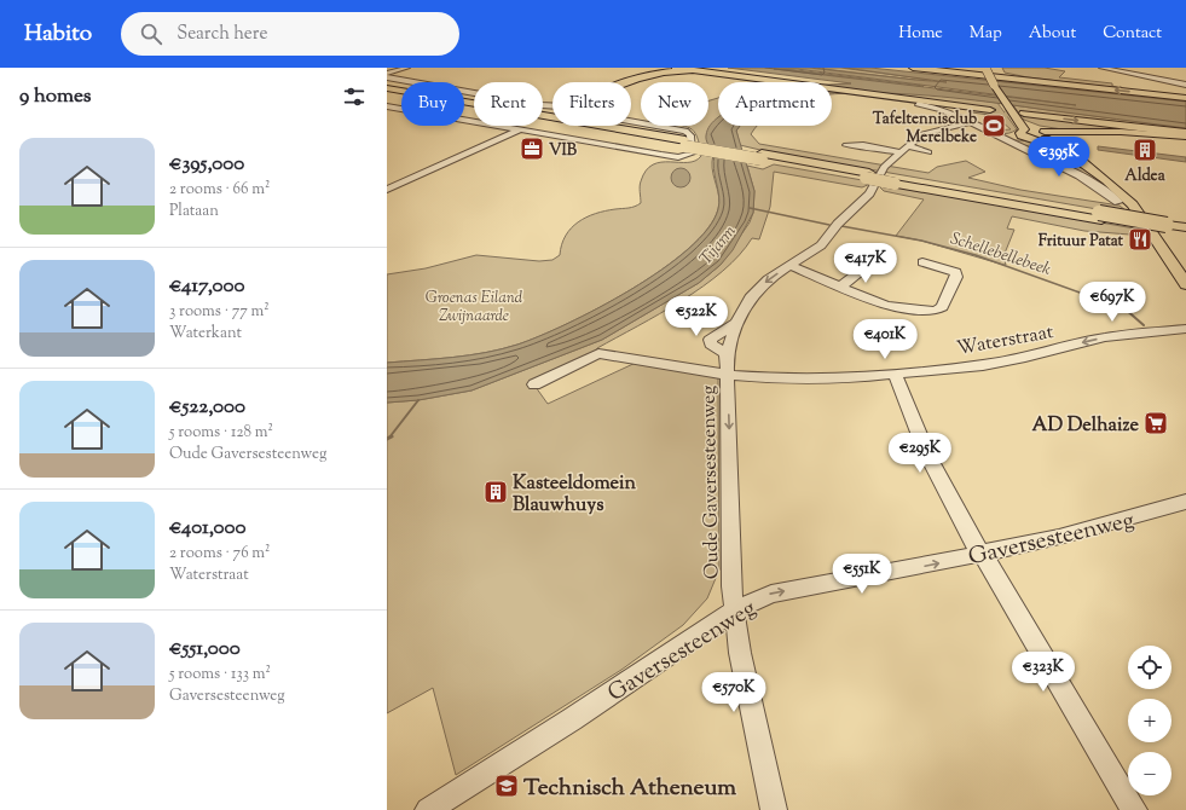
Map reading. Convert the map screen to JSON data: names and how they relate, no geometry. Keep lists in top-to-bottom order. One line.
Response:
{"streets":{"street":["Waterstraat","Oude Gaversesteenweg","Gaversesteenweg"]},"crossings":[["Waterstraat","Oude Gaversesteenweg"],["Oude Gaversesteenweg","Gaversesteenweg"]],"one_way":["Waterstraat"],"water":["Tijarm","Schellebellebeek"],"parks":["Groenas Eiland Zwijnaarde"],"places":{"sports":["Tafeltennisclub Merelbeke"],"office":["VIB"],"building":["Aldea","Kasteeldomein Blauwhuys"],"restaurant":["Frituur Patat"],"supermarket":["AD Delhaize"],"school or university":["Technisch Atheneum"]},"page":{"header":"Habito","search":"Search here","nav":["Home","Map","About","Contact"],"heading":"9 homes","chip":["Buy","Rent","Filters","New","Apartment"],"list":[{"name":"€395,000","note":"2 rooms · 66 m² · Plataan"},{"name":"€417,000","note":"3 rooms · 77 m² · Waterkant"},{"name":"€522,000","note":"5 rooms · 128 m² · Oude Gaversesteenweg"},{"name":"€401,000","note":"2 rooms · 76 m² · Waterstraat"},{"name":"€551,000","note":"5 rooms · 133 m² · Gaversesteenweg"}],"price":["€395K","€417K","€697K","€522K","€401K","€295K","€551K","€323K","€570K"],"map_buttons":["+","−"]}}
